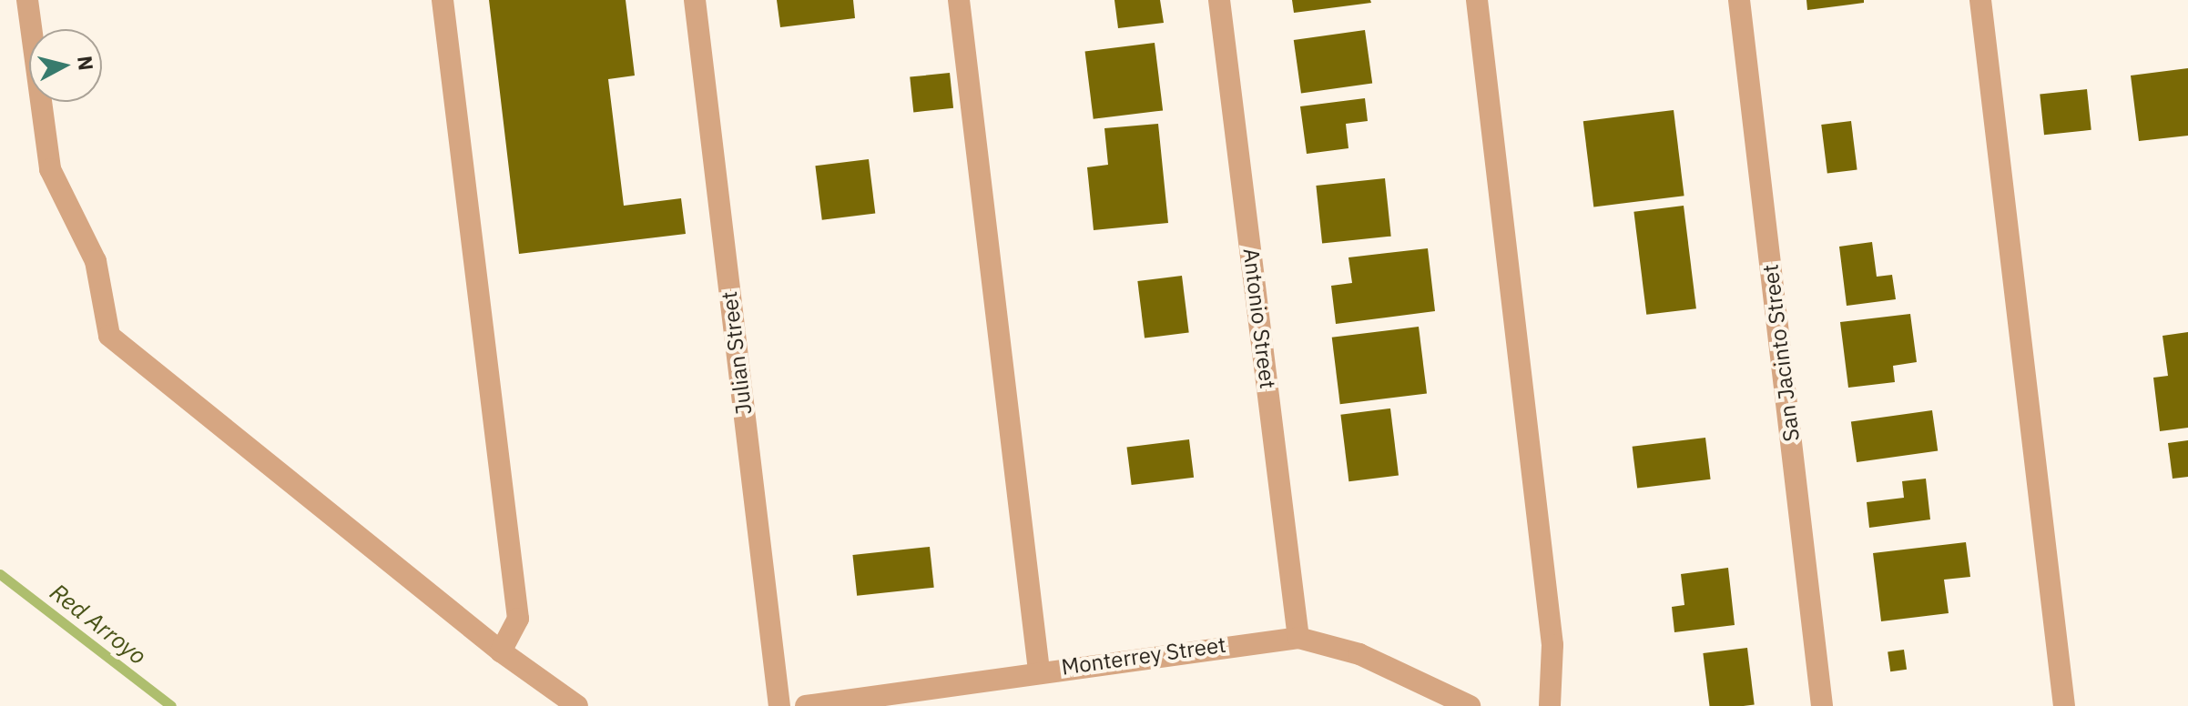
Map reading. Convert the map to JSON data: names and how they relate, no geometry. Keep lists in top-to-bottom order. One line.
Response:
{"streets":{"street":["Antonio Street","Julian Street","San Jacinto Street","Monterrey Street"]},"crossings":[["Antonio Street","Monterrey Street"]],"water":["Red Arroyo"],"north":"right"}
